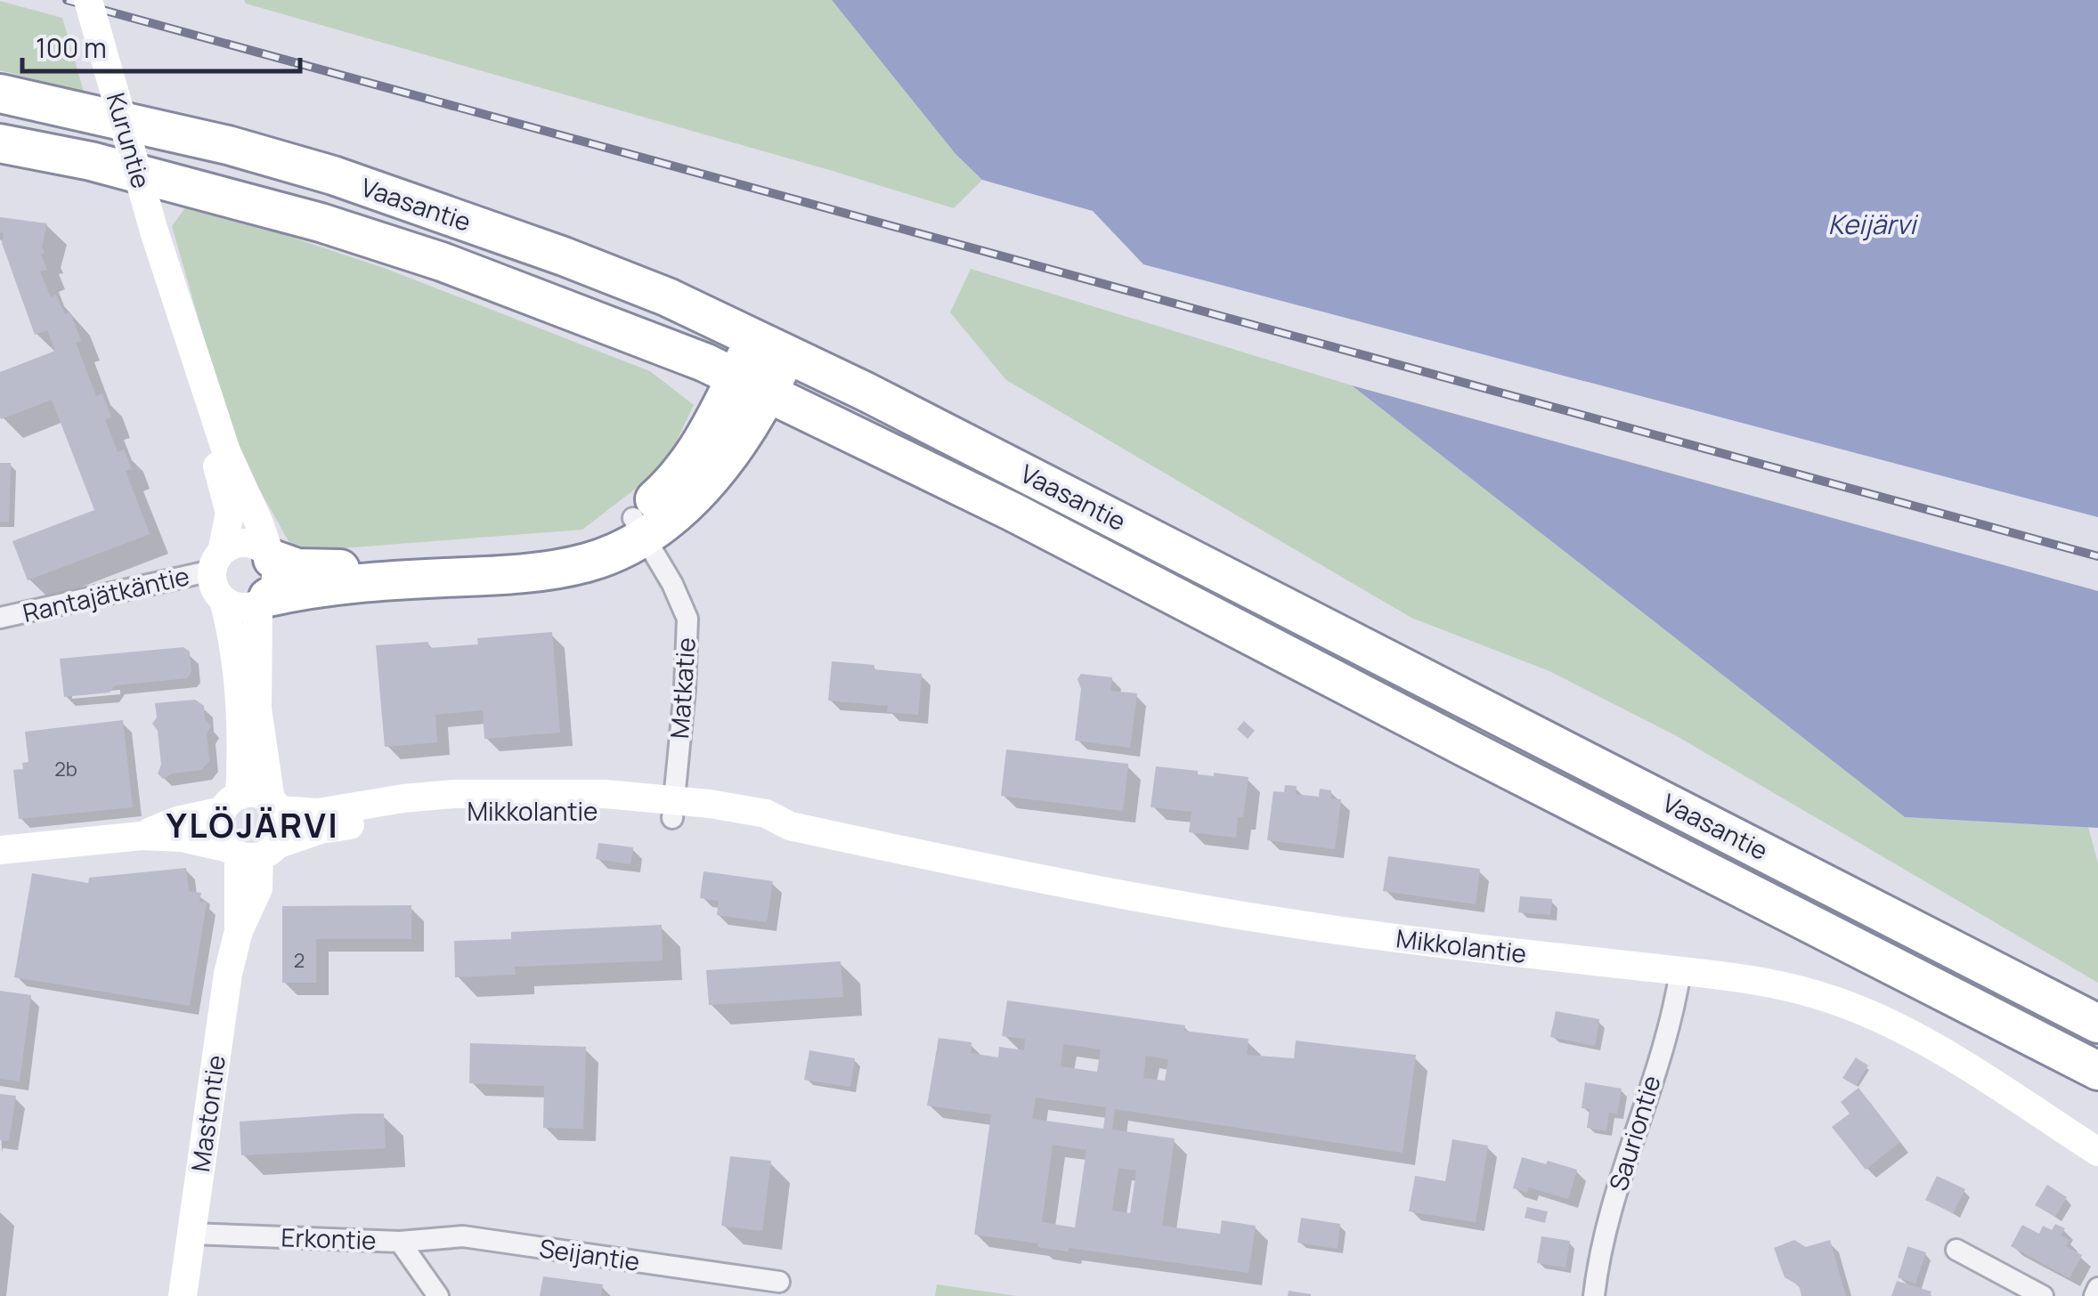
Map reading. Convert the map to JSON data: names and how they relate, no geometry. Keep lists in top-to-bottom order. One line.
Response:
{"streets":{"highway":["Vaasantie"],"main road":["Kuruntie","Mikkolantie","Mastontie"],"street":["Rantajätkäntie","Matkatie","Sauriontie","Erkontie","Seijantie"]},"crossings":[["Kuruntie","Rantajätkäntie"],["Matkatie","Mikkolantie"],["Mikkolantie","Mastontie"],["Mikkolantie","Sauriontie"],["Mastontie","Erkontie"],["Erkontie","Seijantie"]],"districts":["YLÖJÄRVI"],"water":["Keijärvi"],"house_numbers":["2b","2"],"scale_bar":"100 m"}
